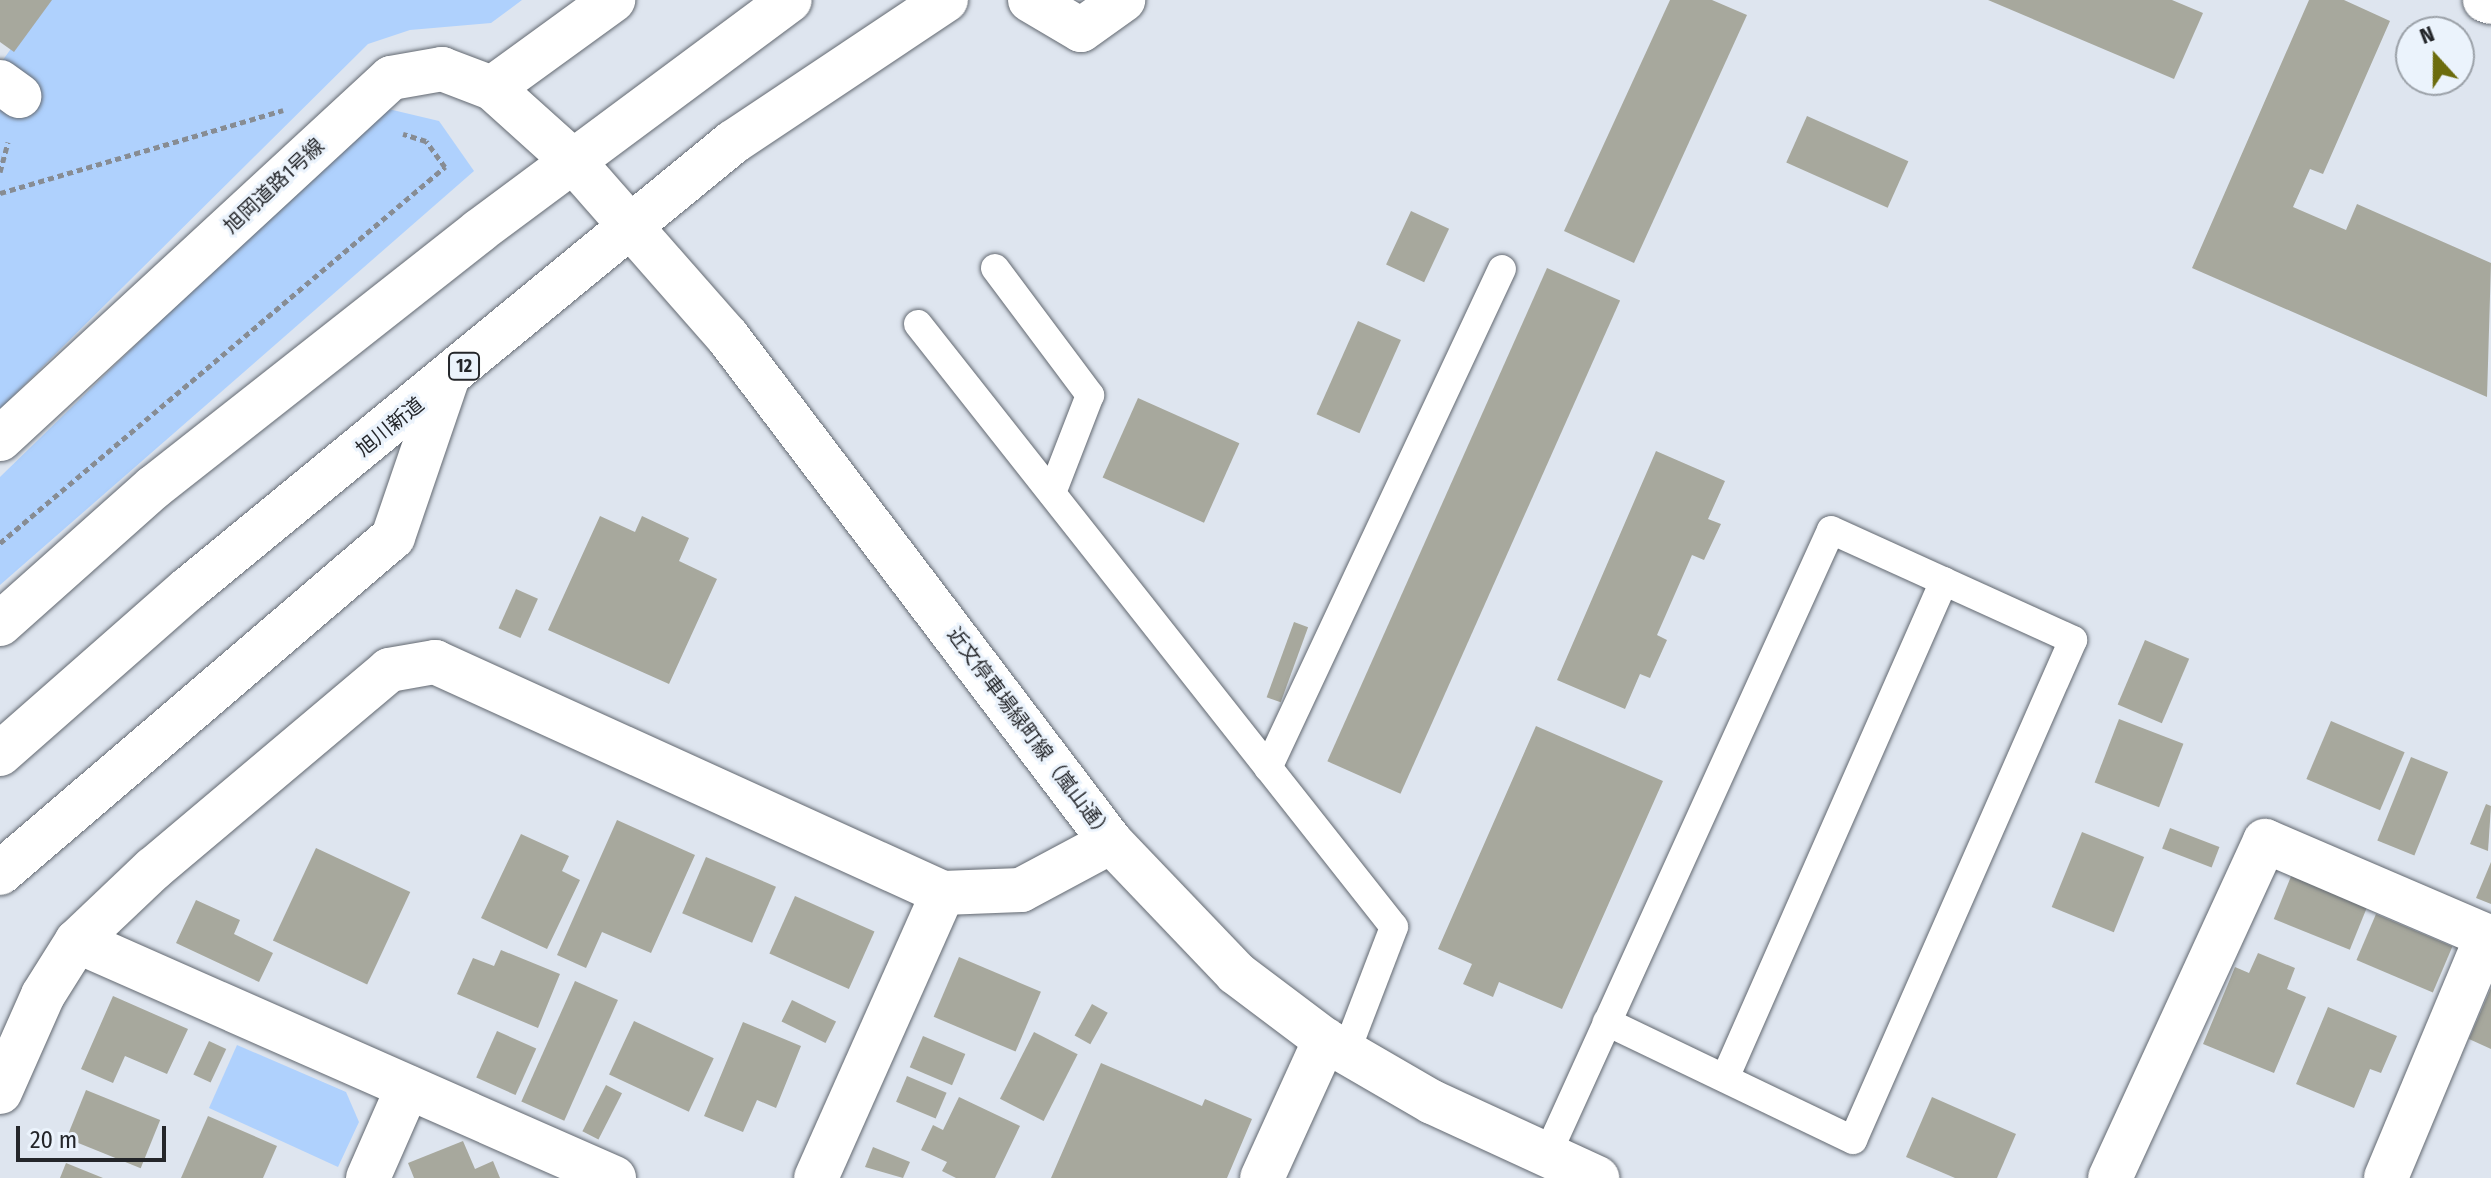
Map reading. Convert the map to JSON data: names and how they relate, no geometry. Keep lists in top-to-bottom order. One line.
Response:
{"streets":{"main road":["旭岡道路1号線","12","旭川新道","近文停車場緑町線（嵐山通）"]},"crossings":[["旭岡道路1号線","近文停車場緑町線（嵐山通）"],["旭川新道","近文停車場緑町線（嵐山通）"]],"scale_bar":"20 m","north":"top"}
